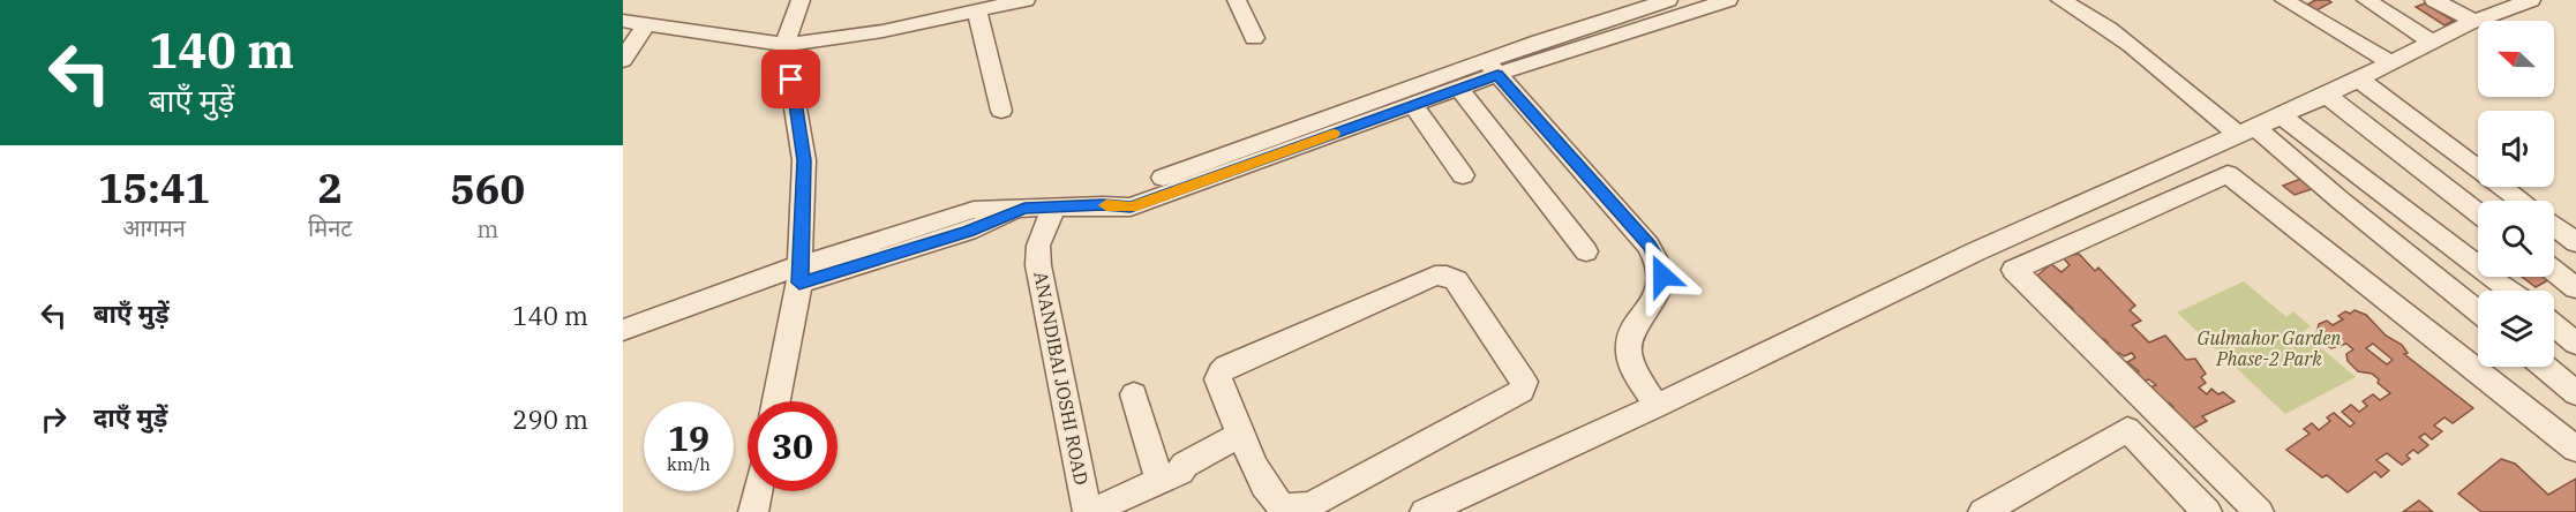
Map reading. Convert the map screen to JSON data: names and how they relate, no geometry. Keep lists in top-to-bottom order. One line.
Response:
{"streets":{"street":["ANANDIBAI JOSHI ROAD"]},"parks":["Gulmahor Garden Phase-2 Park"],"north":"left","page":{"turn":["140 m","बाएँ मुड़ें"],"eta":["15:41","आगमन","2","मिनट","560","m"],"list":[{"name":"बाएँ मुड़ें","value":"140 m"},{"name":"दाएँ मुड़ें","value":"290 m"}],"speed":"19 km/h","limit":"30"}}
